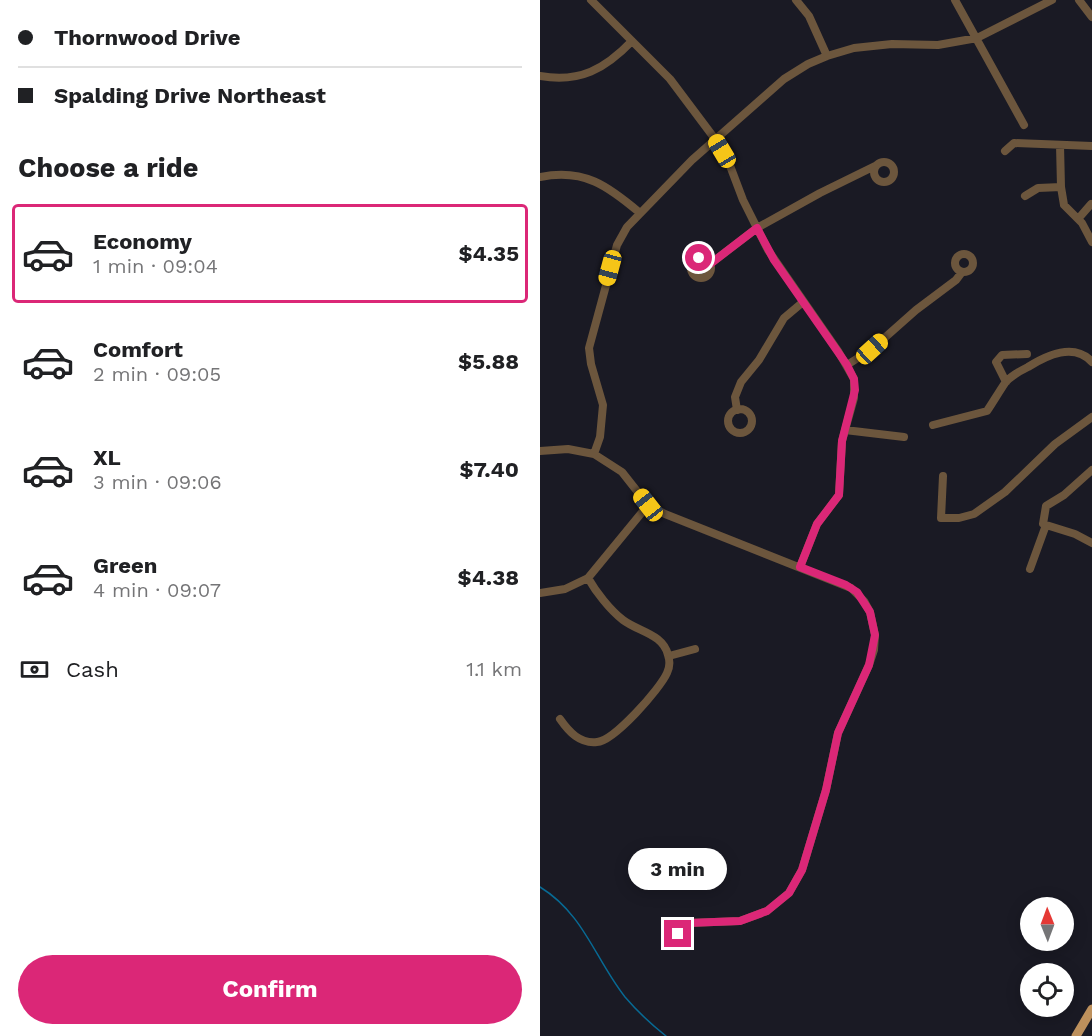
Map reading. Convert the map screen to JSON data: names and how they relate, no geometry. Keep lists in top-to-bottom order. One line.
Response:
{"north":"top","page":{"banner":["Thornwood Drive","Spalding Drive Northeast"],"heading":"Choose a ride","list":[{"name":"Economy","note":"1 min · 09:04","value":"$4.35"},{"name":"Comfort","note":"2 min · 09:05","value":"$5.88"},{"name":"XL","note":"3 min · 09:06","value":"$7.40"},{"name":"Green","note":"4 min · 09:07","value":"$4.38"}],"pay":["Cash","1.1 km"],"bubble":"3 min","buttons":"Confirm"}}
